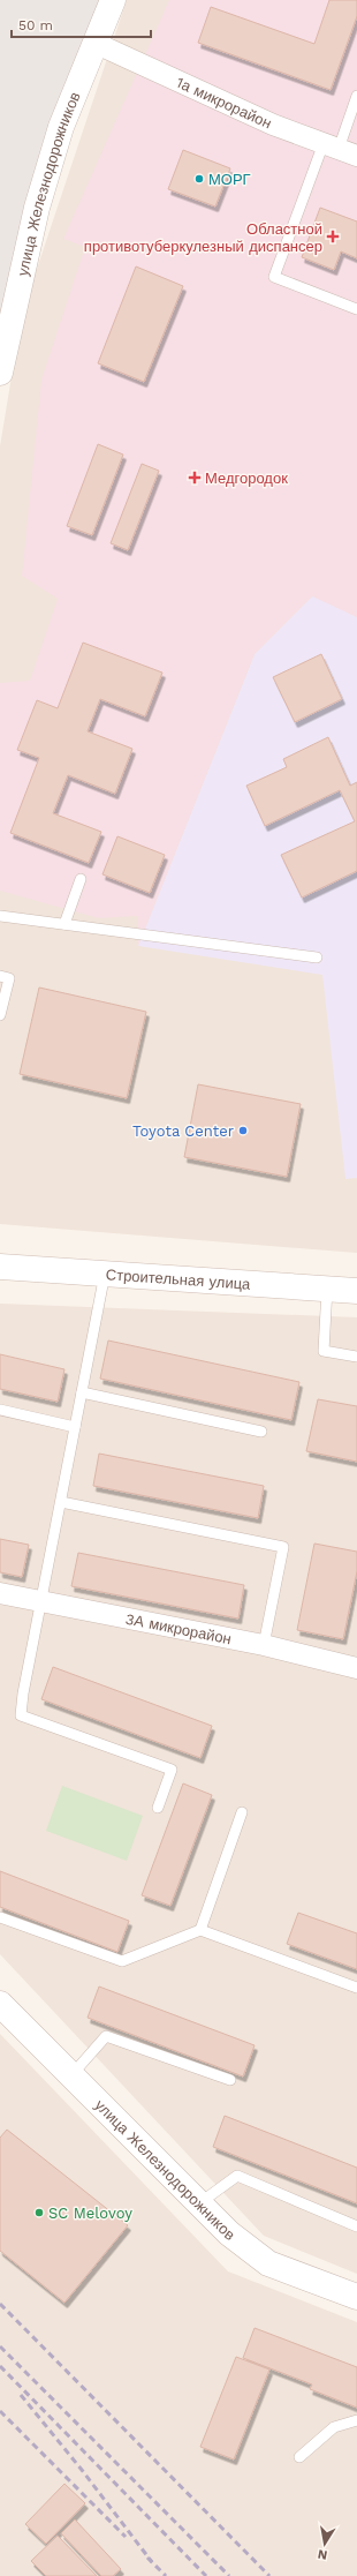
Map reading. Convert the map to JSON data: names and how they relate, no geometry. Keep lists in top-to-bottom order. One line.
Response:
{"streets":{"street":["1а микрорайон","улица Железнодорожников","Строительная улица","3А микрорайон"]},"crossings":[["1а микрорайон","улица Железнодорожников"]],"places":{"other":["МОРГ","Toyota Center","SC Melovoy"],"health":["Областной противотуберкулезный диспансер","Медгородок"]},"scale_bar":"50 m","north":"bottom"}
